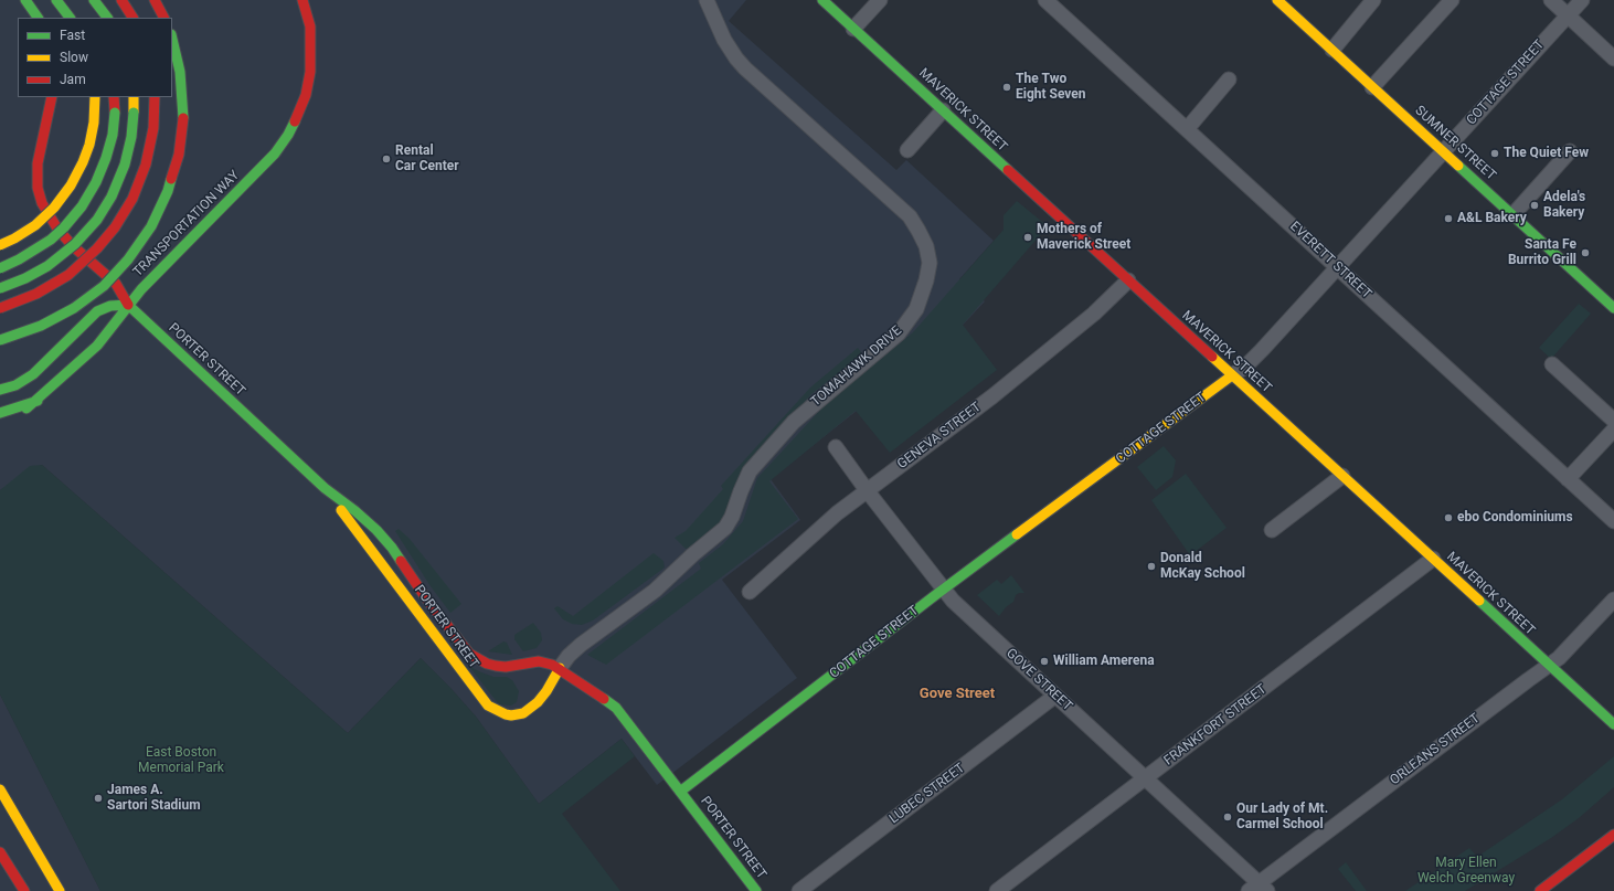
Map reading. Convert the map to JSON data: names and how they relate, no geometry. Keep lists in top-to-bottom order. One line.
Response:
{"streets":{"main road":["COTTAGE STREET","MAVERICK STREET","SUMNER STREET","TRANSPORTATION WAY","PORTER STREET"],"street":["EVERETT STREET","TOMAHAWK DRIVE","GENEVA STREET","GOVE STREET","FRANKFORT STREET","ORLEANS STREET","LUBEC STREET"]},"crossings":[["COTTAGE STREET","MAVERICK STREET"],["COTTAGE STREET","SUMNER STREET"],["COTTAGE STREET","EVERETT STREET"],["COTTAGE STREET","PORTER STREET"],["COTTAGE STREET","GOVE STREET"],["MAVERICK STREET","GENEVA STREET"],["MAVERICK STREET","FRANKFORT STREET"],["MAVERICK STREET","ORLEANS STREET"],["TRANSPORTATION WAY","PORTER STREET"],["PORTER STREET","TOMAHAWK DRIVE"],["GENEVA STREET","GOVE STREET"],["GOVE STREET","FRANKFORT STREET"],["GOVE STREET","ORLEANS STREET"],["GOVE STREET","LUBEC STREET"]],"districts":["Gove Street"],"parks":["East Boston Memorial Park","Mary Ellen Welch Greenway"],"places":["The Two Eight Seven","The Quiet Few","Rental Car Center","Adela's Bakery","A&L Bakery","Mothers of Maverick Street","Santa Fe Burrito Grill","ebo Condominiums","Donald McKay School","William Amerena","James A. Sartori Stadium","Our Lady of Mt. Carmel School"],"legend":["Fast","Slow","Jam"]}
